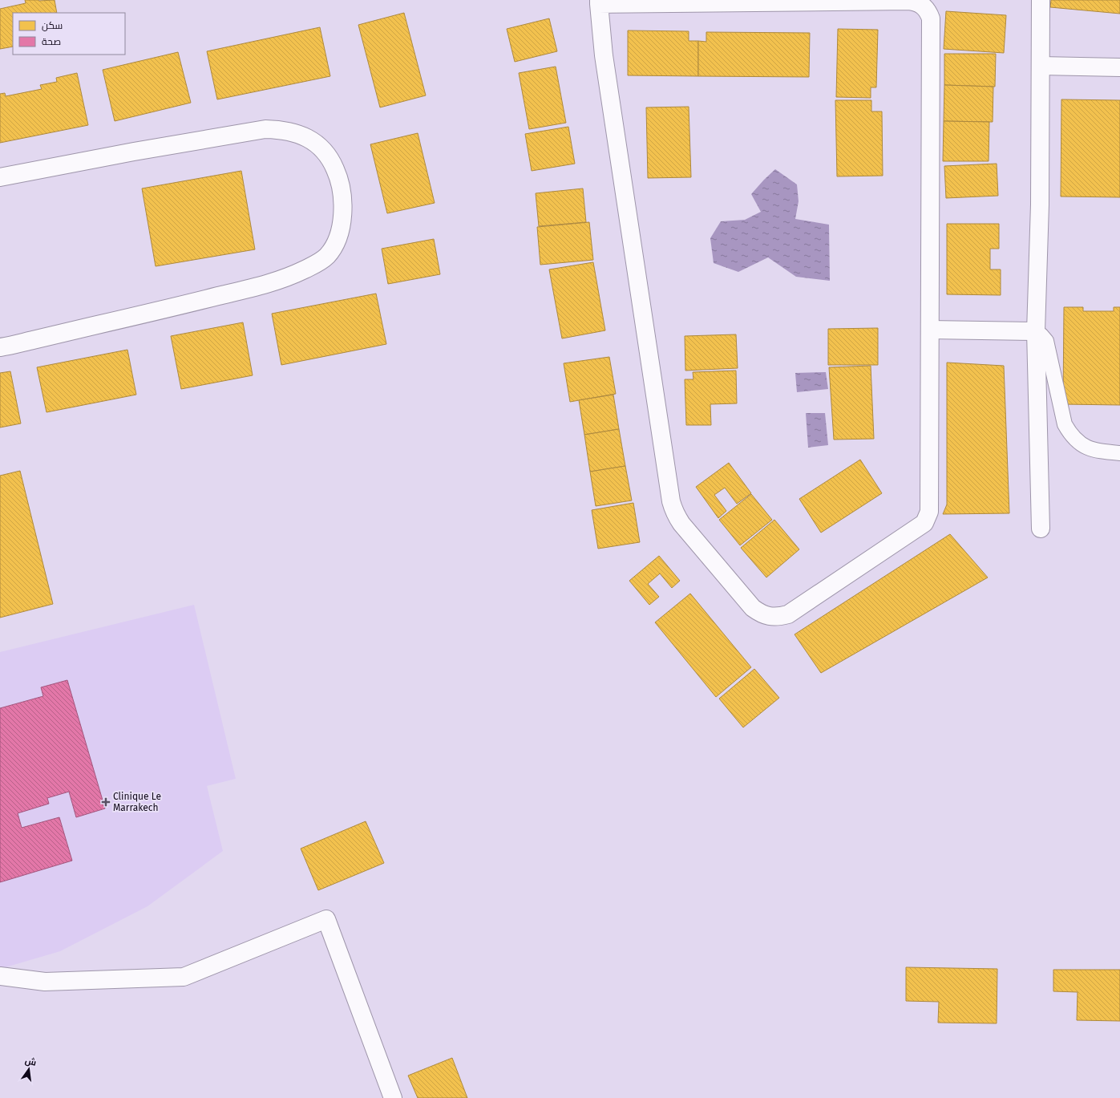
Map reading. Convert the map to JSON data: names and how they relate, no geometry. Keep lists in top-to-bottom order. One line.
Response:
{"places":{"health":["Clinique Le Marrakech"]},"legend":["سكن","صحة"],"north":"top"}
